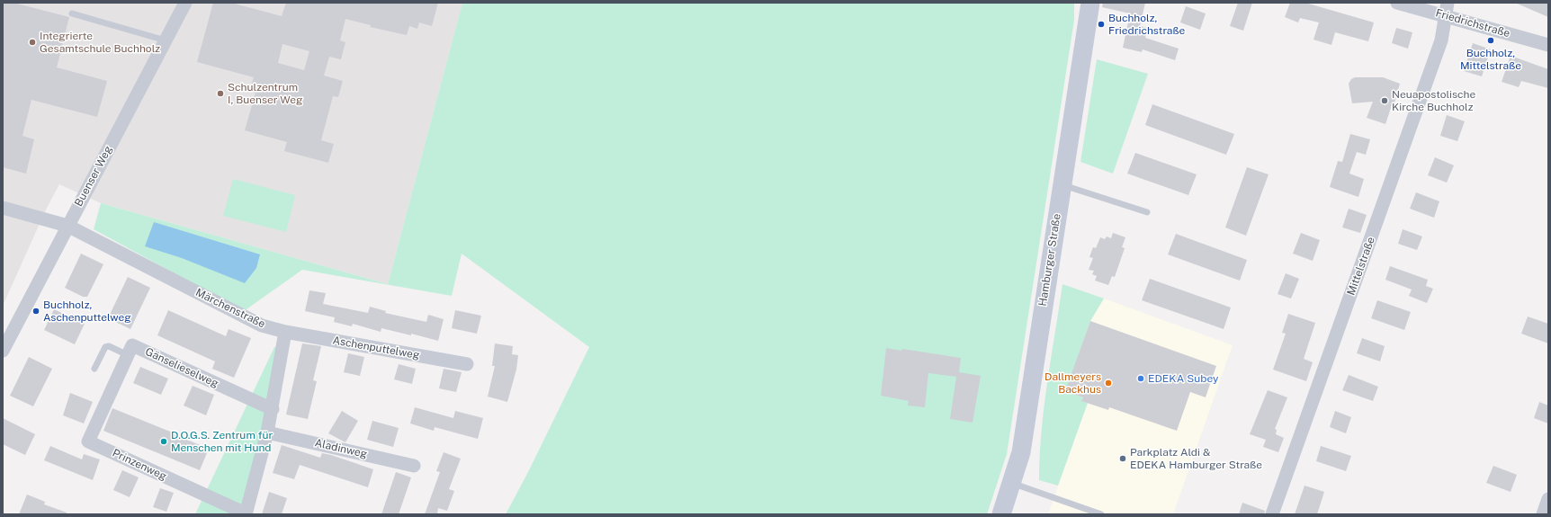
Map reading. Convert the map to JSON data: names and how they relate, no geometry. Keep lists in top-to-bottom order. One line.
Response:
{"streets":{"main road":["Hamburger Straße"],"street":["Friedrichstraße","Buenser Weg","Mittelstraße","Märchenstraße","Aschenputtelweg","Gänselieselweg","Aladinweg","Prinzenweg"]},"crossings":[["Friedrichstraße","Mittelstraße"],["Buenser Weg","Märchenstraße"],["Märchenstraße","Aschenputtelweg"],["Gänselieselweg","Prinzenweg"]],"places":["Buchholz, Friedrichstraße","Buchholz, Mittelstraße","Integrierte Gesamtschule Buchholz","Schulzentrum I, Buenser Weg","Neuapostolische Kirche Buchholz","Buchholz, Aschenputtelweg","EDEKA Subey","Dallmeyers Backhus","D.O.G.S. Zentrum für Menschen mit Hund","Parkplatz Aldi & EDEKA Hamburger Straße"]}
